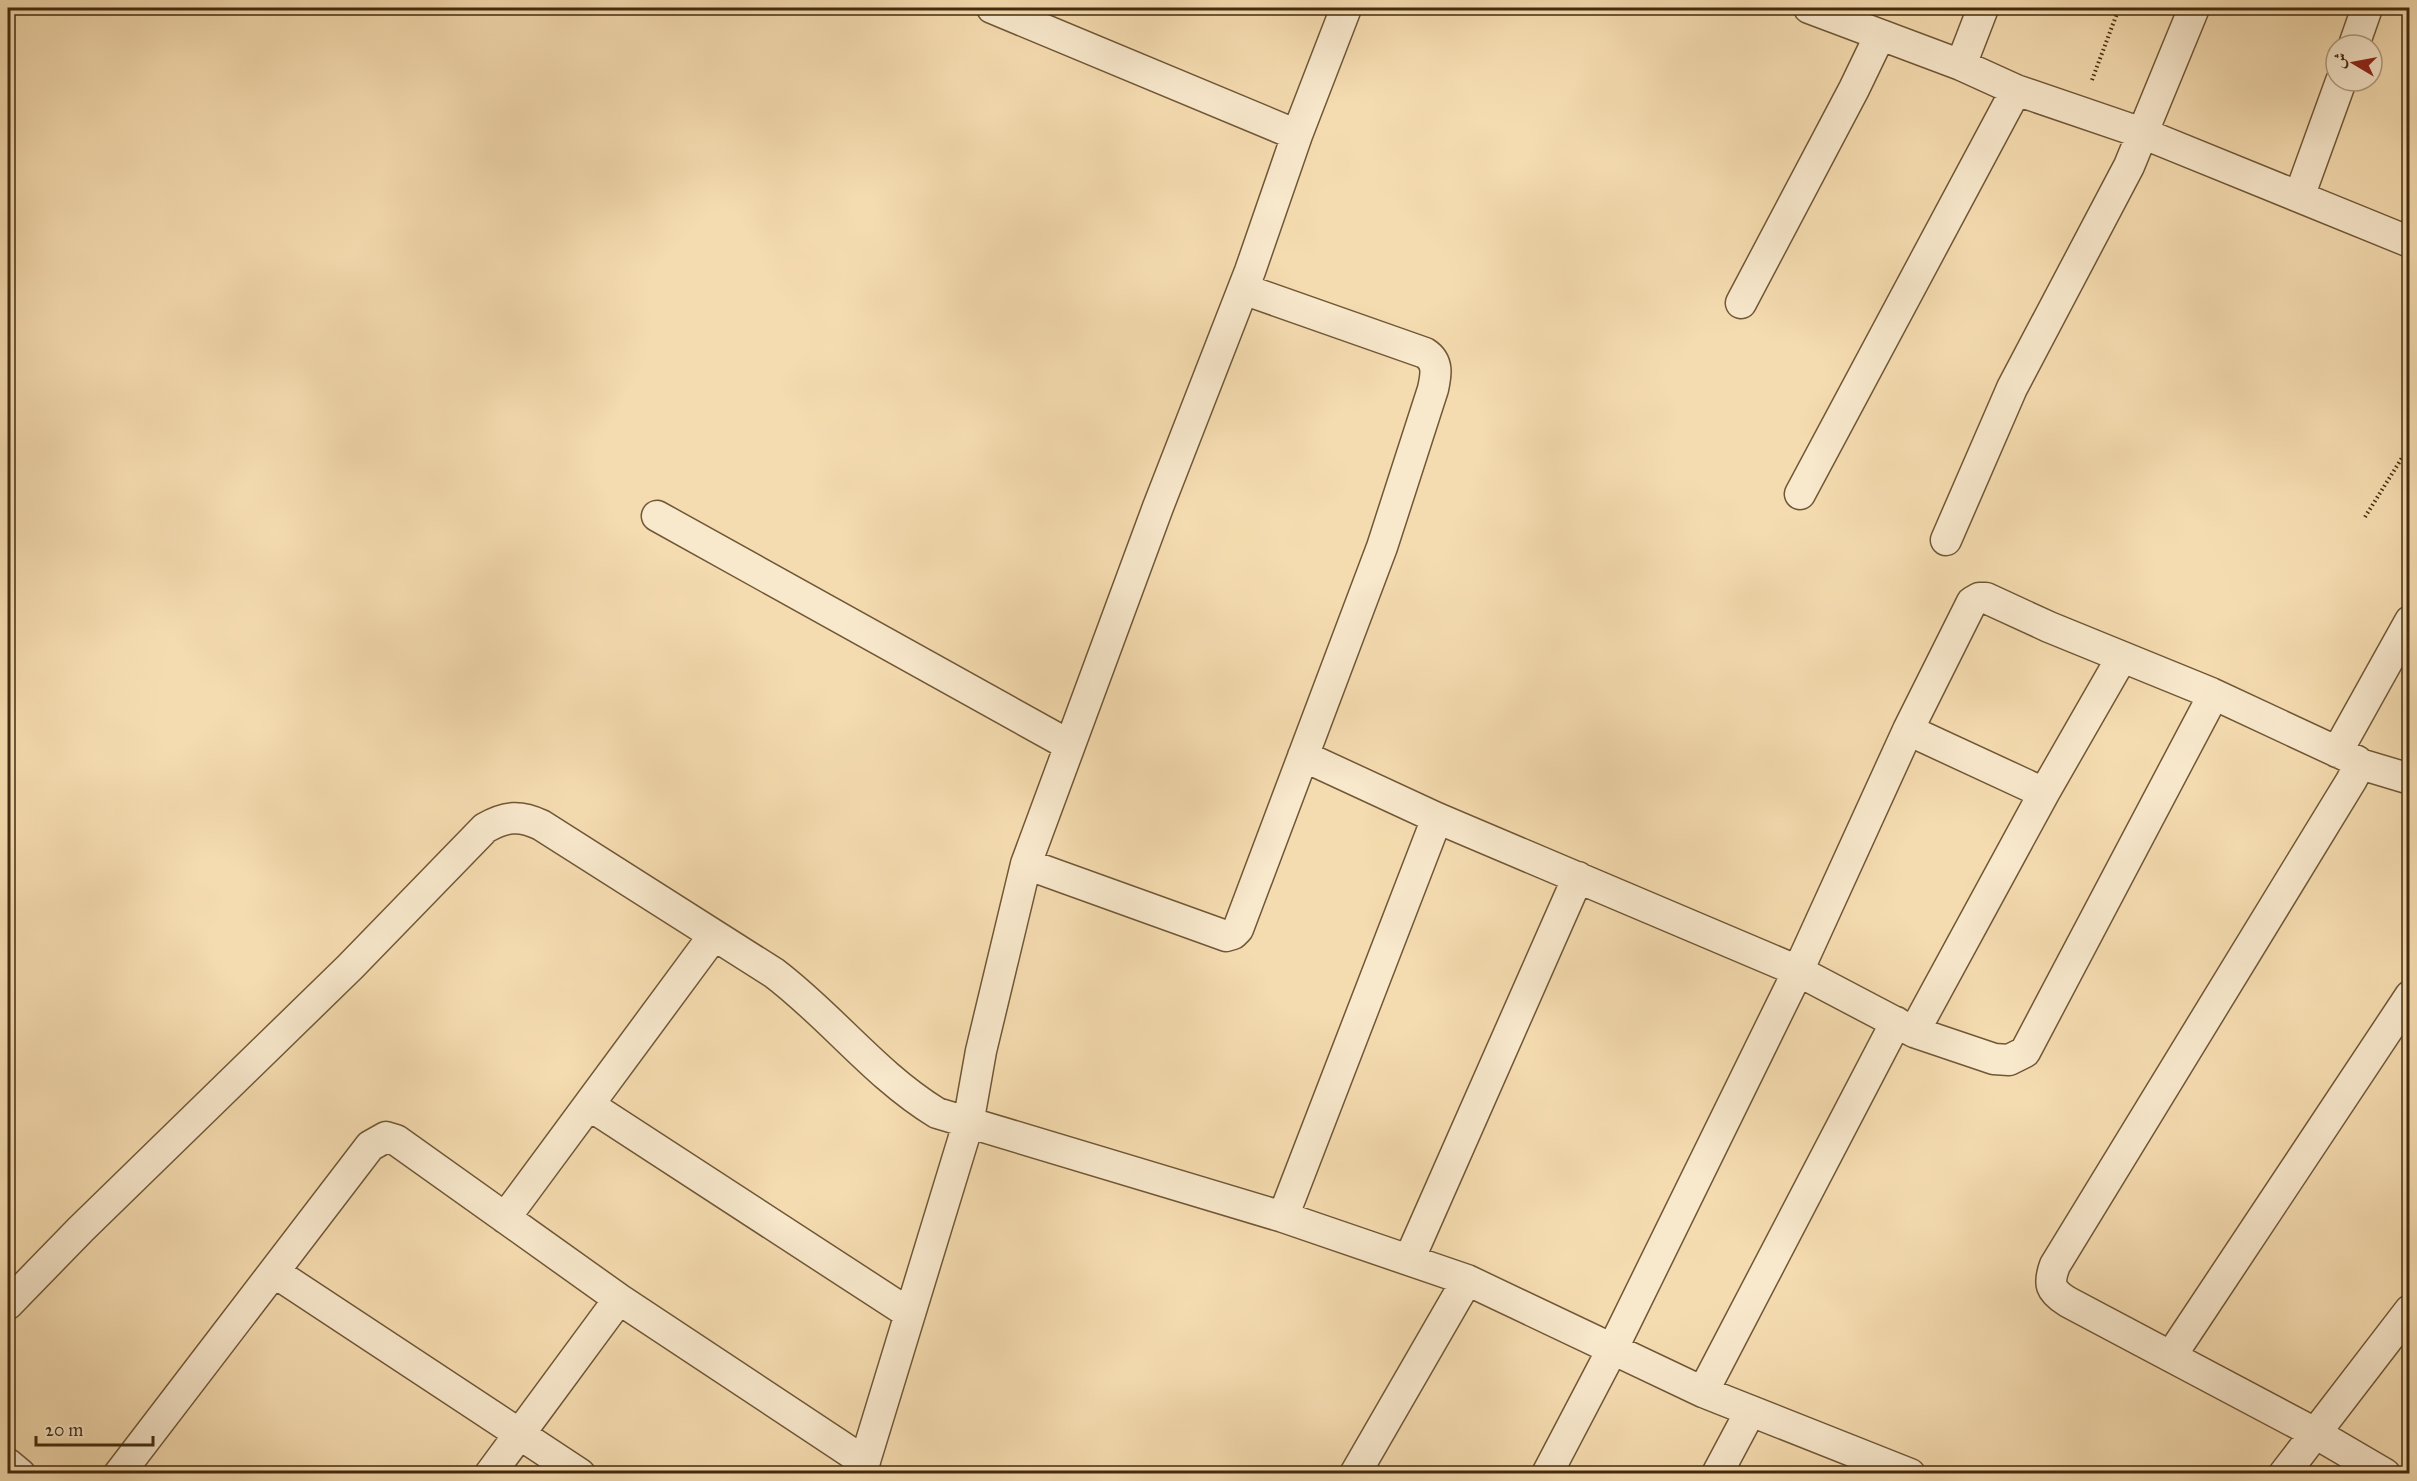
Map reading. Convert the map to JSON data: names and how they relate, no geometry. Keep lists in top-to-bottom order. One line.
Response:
{"scale_bar":"20 m","north":"left"}
